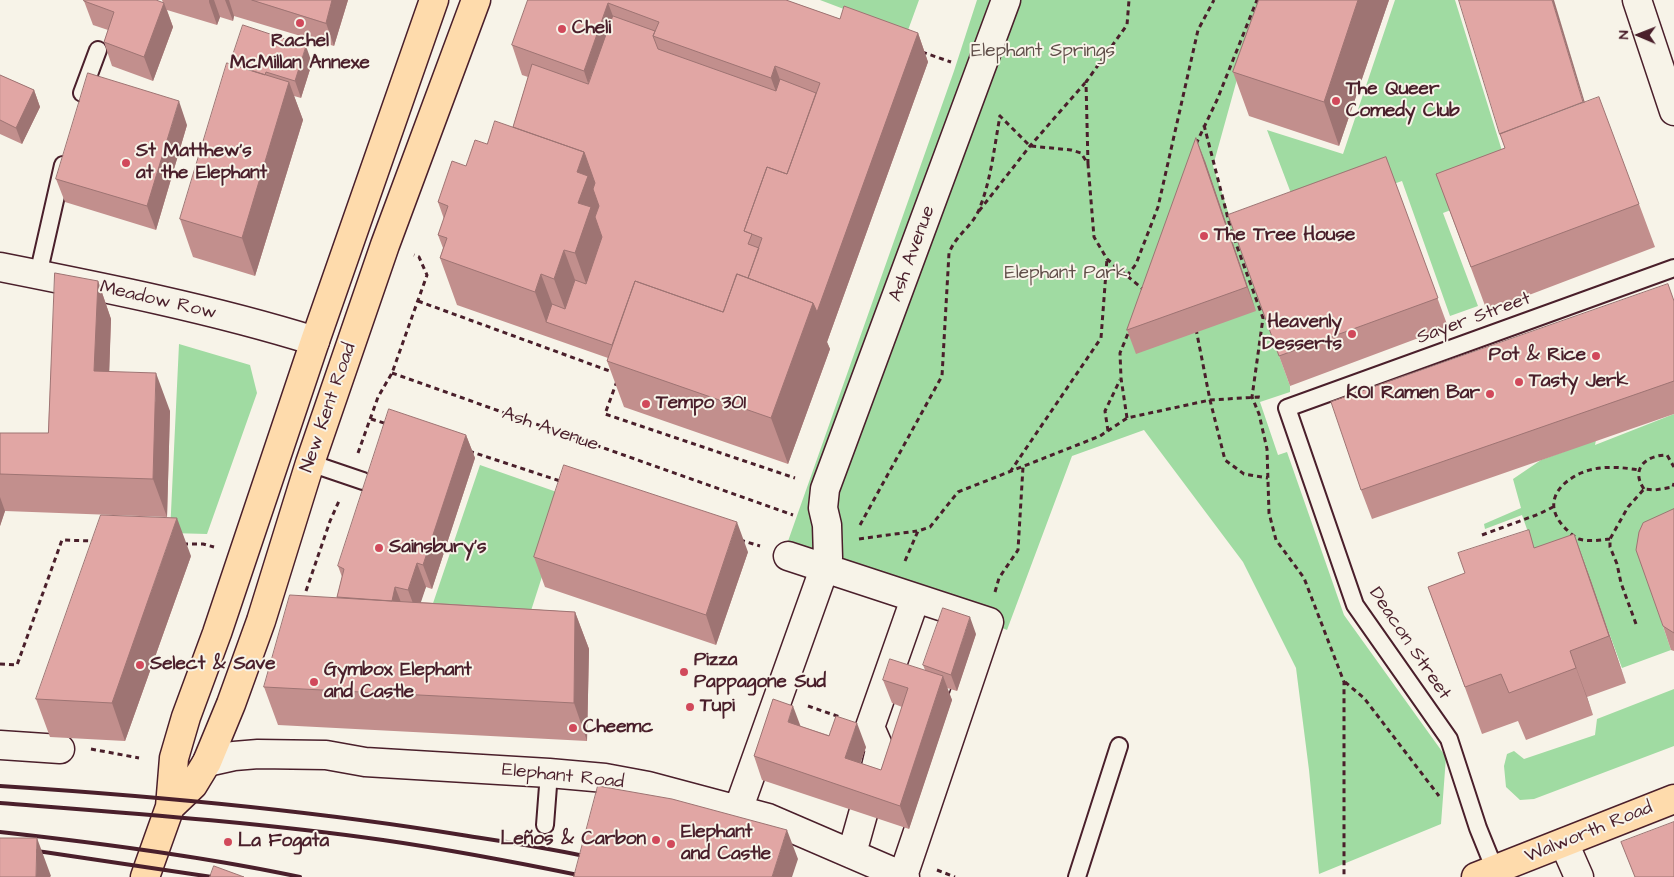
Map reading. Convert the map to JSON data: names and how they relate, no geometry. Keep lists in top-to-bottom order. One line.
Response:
{"streets":{"main road":["New Kent Road","Walworth Road"],"street":["Ash Avenue","Meadow Row","Elephant Road"],"lane":["Sayer Street","Deacon Street"]},"crossings":[["Meadow Row","New Kent Road"],["Sayer Street","Deacon Street"],["New Kent Road","Elephant Road"],["Deacon Street","Walworth Road"]],"parks":["Elephant Springs","Elephant Park"],"places":["Rachel McMillan Annexe","Cheli","The Queer Comedy Club","St Matthew's at the Elephant","The Tree House","Heavenly Desserts","Pot & Rice","Tasty Jerk","KOI Ramen Bar","Tempo 301","Sainsbury's","Select & Save","Pizza Pappagone Sud","Gymbox Elephant and Castle","Tupi","Cheemc","Leños & Carbon","La Fogata","Elephant and Castle"],"north":"left"}
